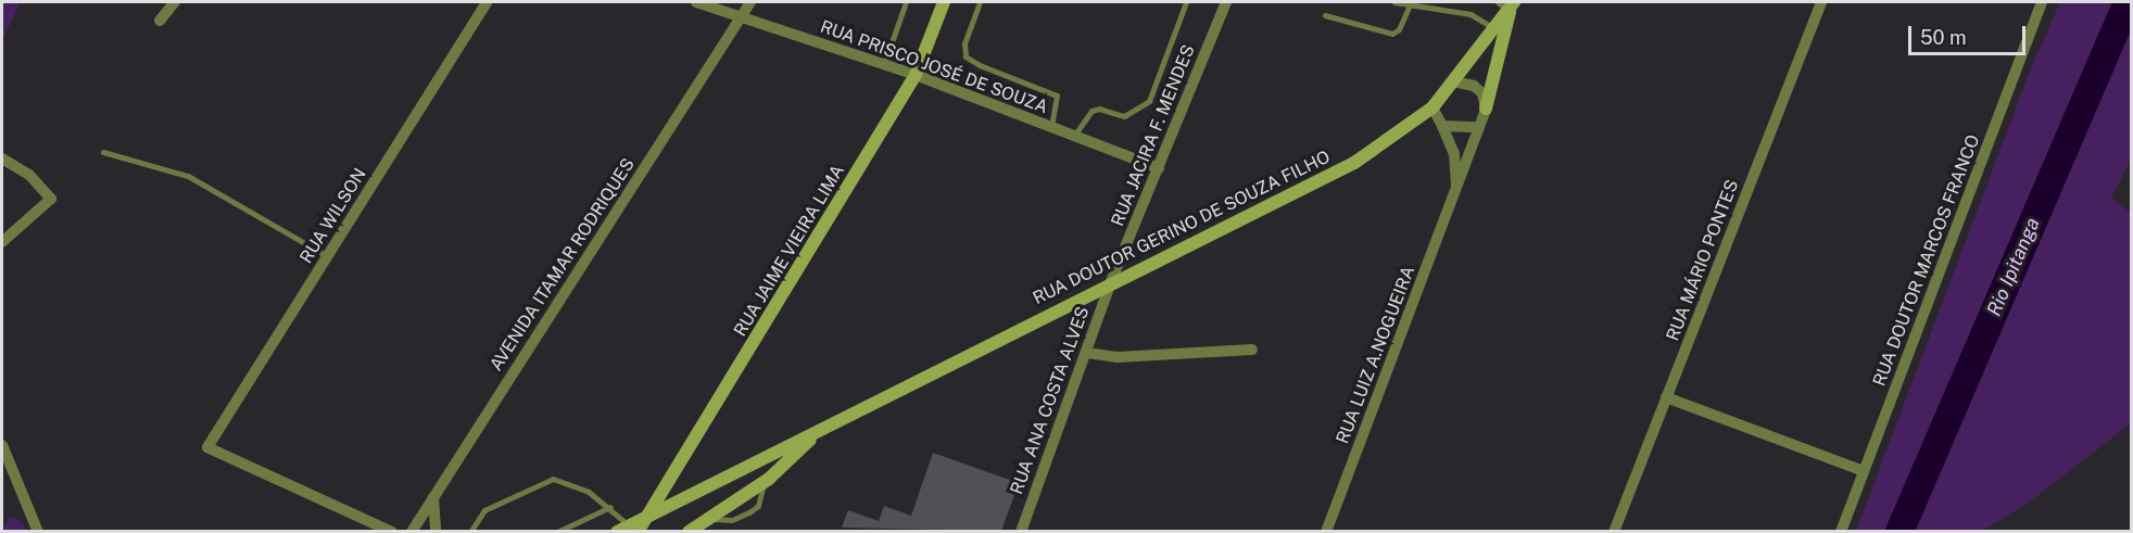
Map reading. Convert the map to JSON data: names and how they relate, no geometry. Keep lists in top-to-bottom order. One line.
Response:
{"streets":{"main road":["RUA DOUTOR GERINO DE SOUZA FILHO","RUA JAIME VIEIRA LIMA"],"street":["RUA PRISCO JOSÉ DE SOUZA","RUA JACIRA F. MENDES","RUA WILSON","RUA MÁRIO PONTES","RUA DOUTOR MARCOS FRANCO","AVENIDA ITAMAR RODRIQUES","RUA LUIZ A.NOGUEIRA","RUA ANA COSTA ALVES"]},"crossings":[["RUA PRISCO JOSÉ DE SOUZA","RUA JACIRA F. MENDES"],["RUA PRISCO JOSÉ DE SOUZA","RUA JAIME VIEIRA LIMA"],["RUA PRISCO JOSÉ DE SOUZA","AVENIDA ITAMAR RODRIQUES"],["RUA JACIRA F. MENDES","RUA DOUTOR GERINO DE SOUZA FILHO"],["RUA JACIRA F. MENDES","RUA ANA COSTA ALVES"],["RUA DOUTOR GERINO DE SOUZA FILHO","RUA JAIME VIEIRA LIMA"],["RUA DOUTOR GERINO DE SOUZA FILHO","RUA LUIZ A.NOGUEIRA"],["RUA DOUTOR GERINO DE SOUZA FILHO","RUA ANA COSTA ALVES"]],"water":["Rio Ipitanga"],"scale_bar":"50 m"}
